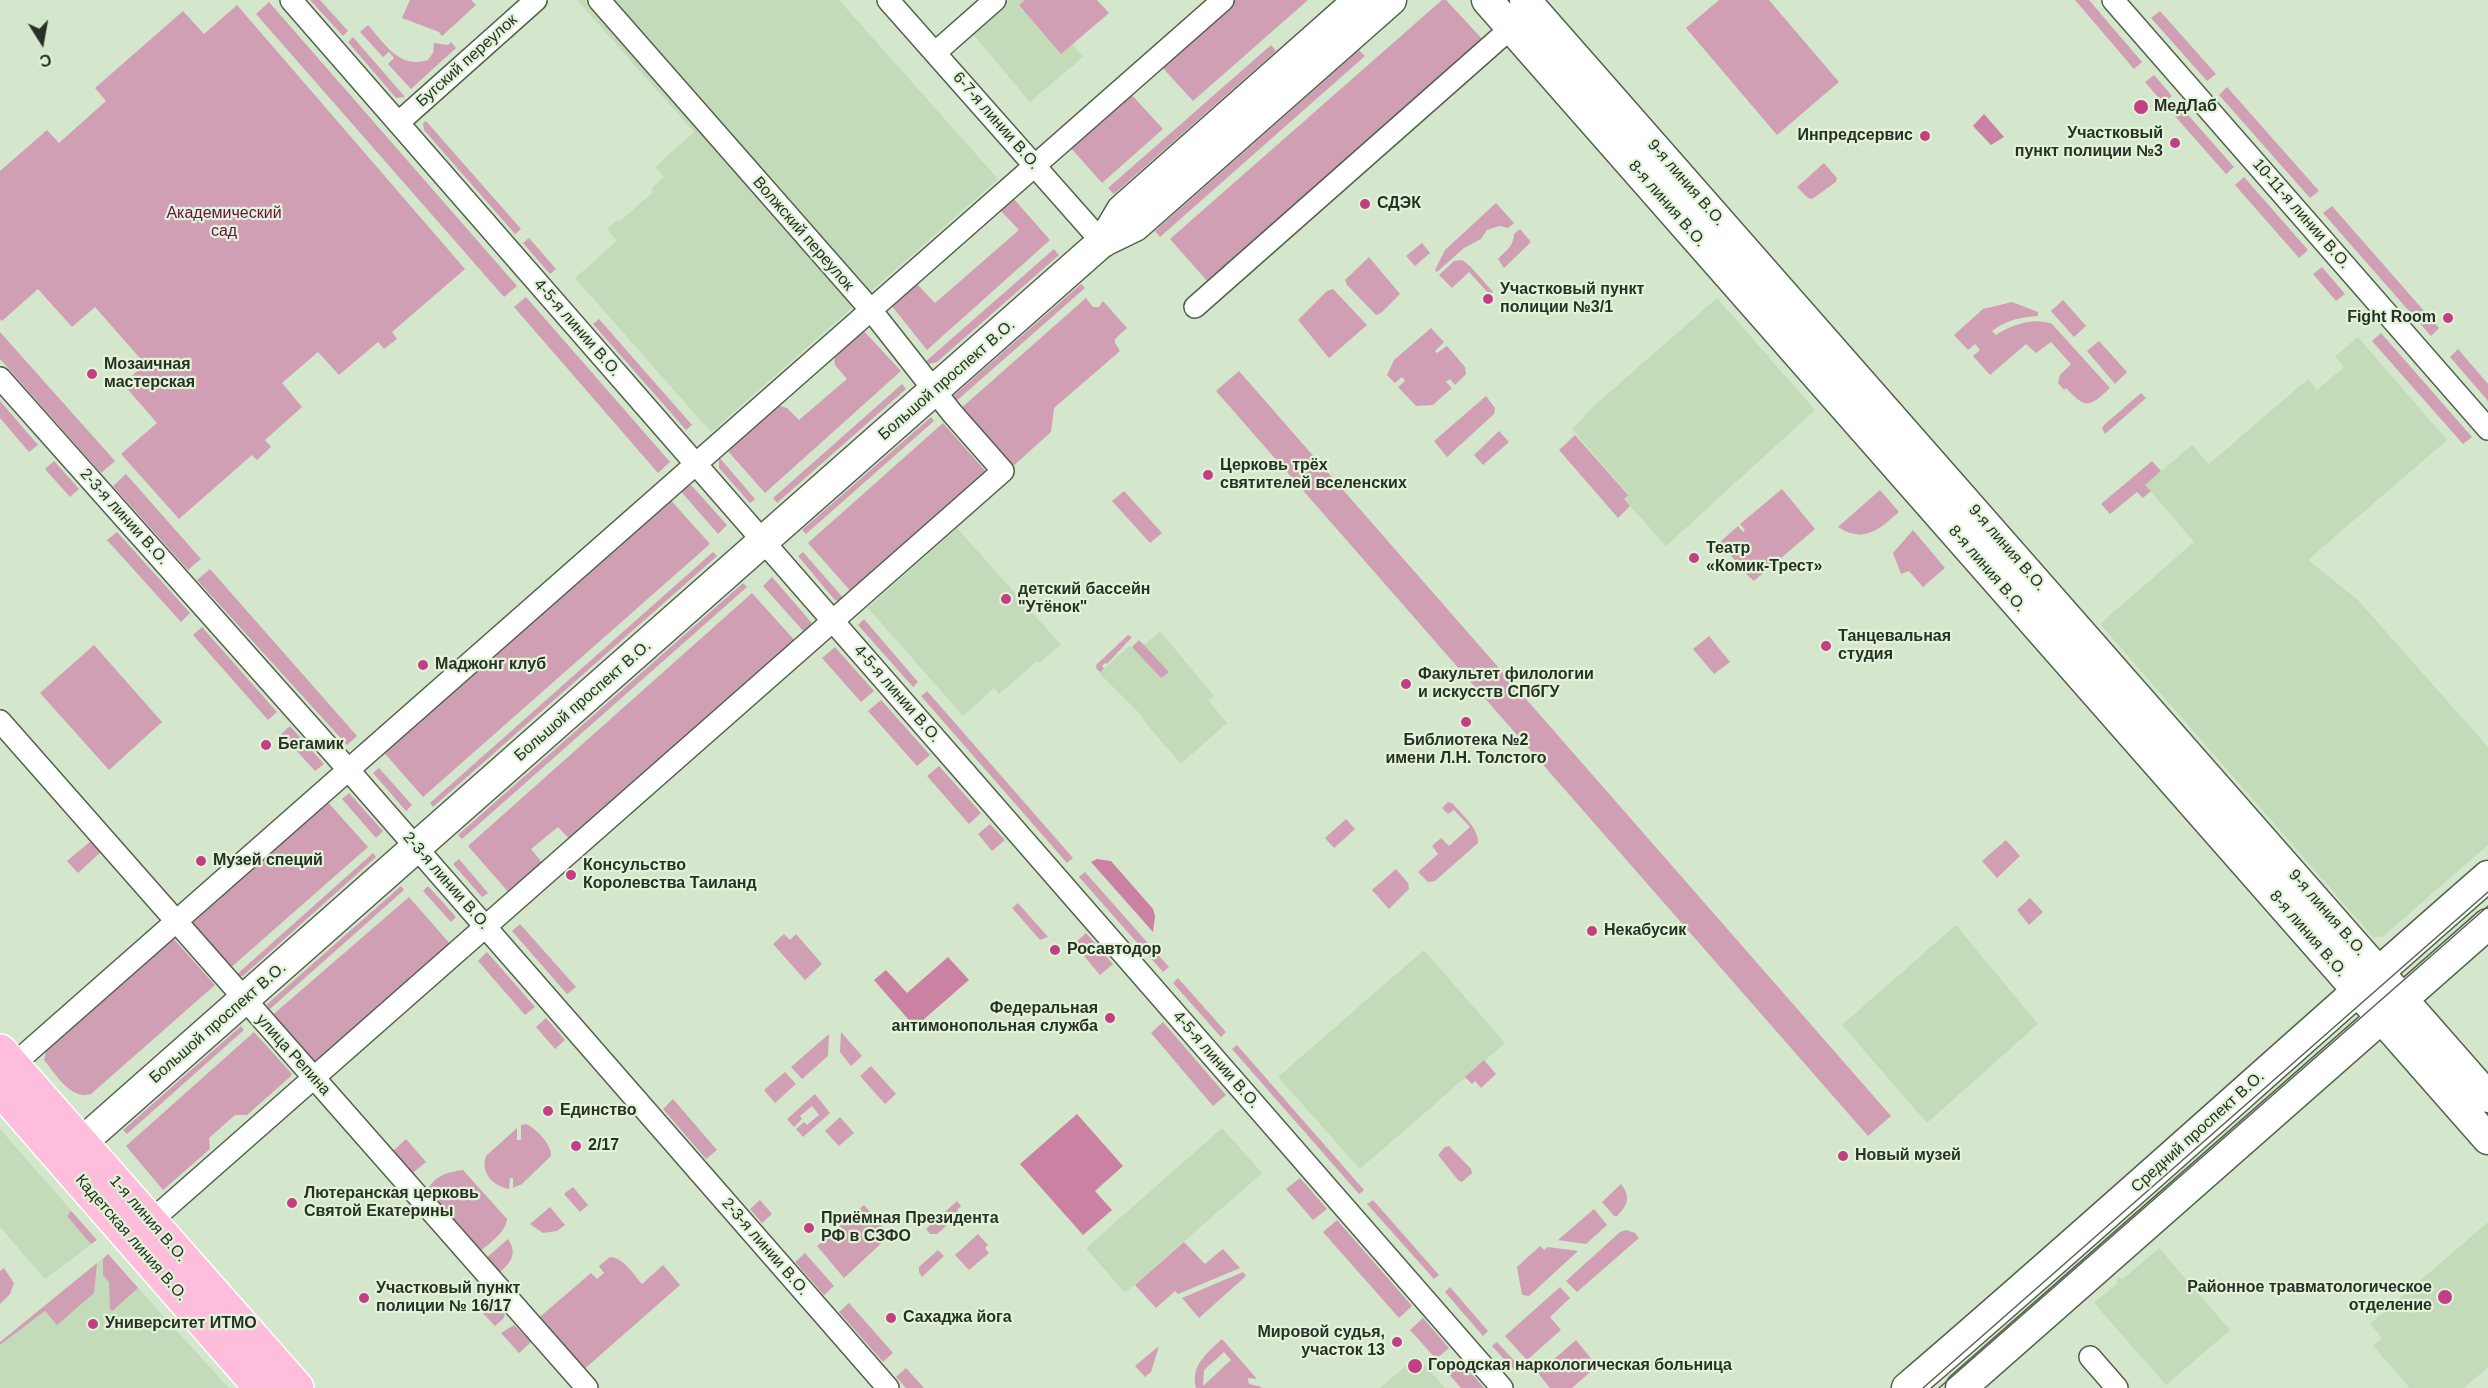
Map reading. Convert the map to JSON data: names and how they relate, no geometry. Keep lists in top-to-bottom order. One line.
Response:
{"streets":{"main road":["8-я линия В.О.","Большой проспект В.О.","Средний проспект В.О.","1-я линия В.О.","Кадетская линия В.О."],"street":["Бугский переулок","6-7-я линии В.О.","10-11-я линии В.О.","Волжский переулок","4-5-я линии В.О.","2-3-я линии В.О.","улица Репина"]},"crossings":[["Бугский переулок","4-5-я линии В.О."],["6-7-я линии В.О.","Большой проспект В.О."],["8-я линия В.О.","Средний проспект В.О."],["Волжский переулок","4-5-я линии В.О."],["Волжский переулок","Большой проспект В.О."],["4-5-я линии В.О.","Большой проспект В.О."],["Большой проспект В.О.","2-3-я линии В.О."],["Большой проспект В.О.","улица Репина"],["Большой проспект В.О.","1-я линия В.О."],["Большой проспект В.О.","Кадетская линия В.О."],["1-я линия В.О.","Кадетская линия В.О."]],"parks":["Академический сад"],"places":["МедЛаб","Инпредсервис","Участковый пункт полиции №3","СДЭК","Участковый пункт полиции №3/1","Fight Room","Мозаичная мастерская","Церковь трёх святителей вселенских","Театр «Комик-Трест»","детский бассейн \"Утёнок\"","Танцевальная студия","Маджонг клуб","Факультет филологии и искусств СПбГУ","Библиотека №2 имени Л.Н. Толстого","Бегамик","Музей специй","Консульство Королевства Таиланд","Некабусик","Росавтодор","Федеральная антимонопольная служба","Единство","2/17","Новый музей","Лютеранская церковь Святой Екатерины","Приёмная Президента РФ в СЗФО","Районное травматологическое отделение","Участковый пункт полиции № 16/17","Сахаджа йога","Университет ИТМО","Мировой судья, участок 13","Городская наркологическая больница"],"north":"bottom"}
